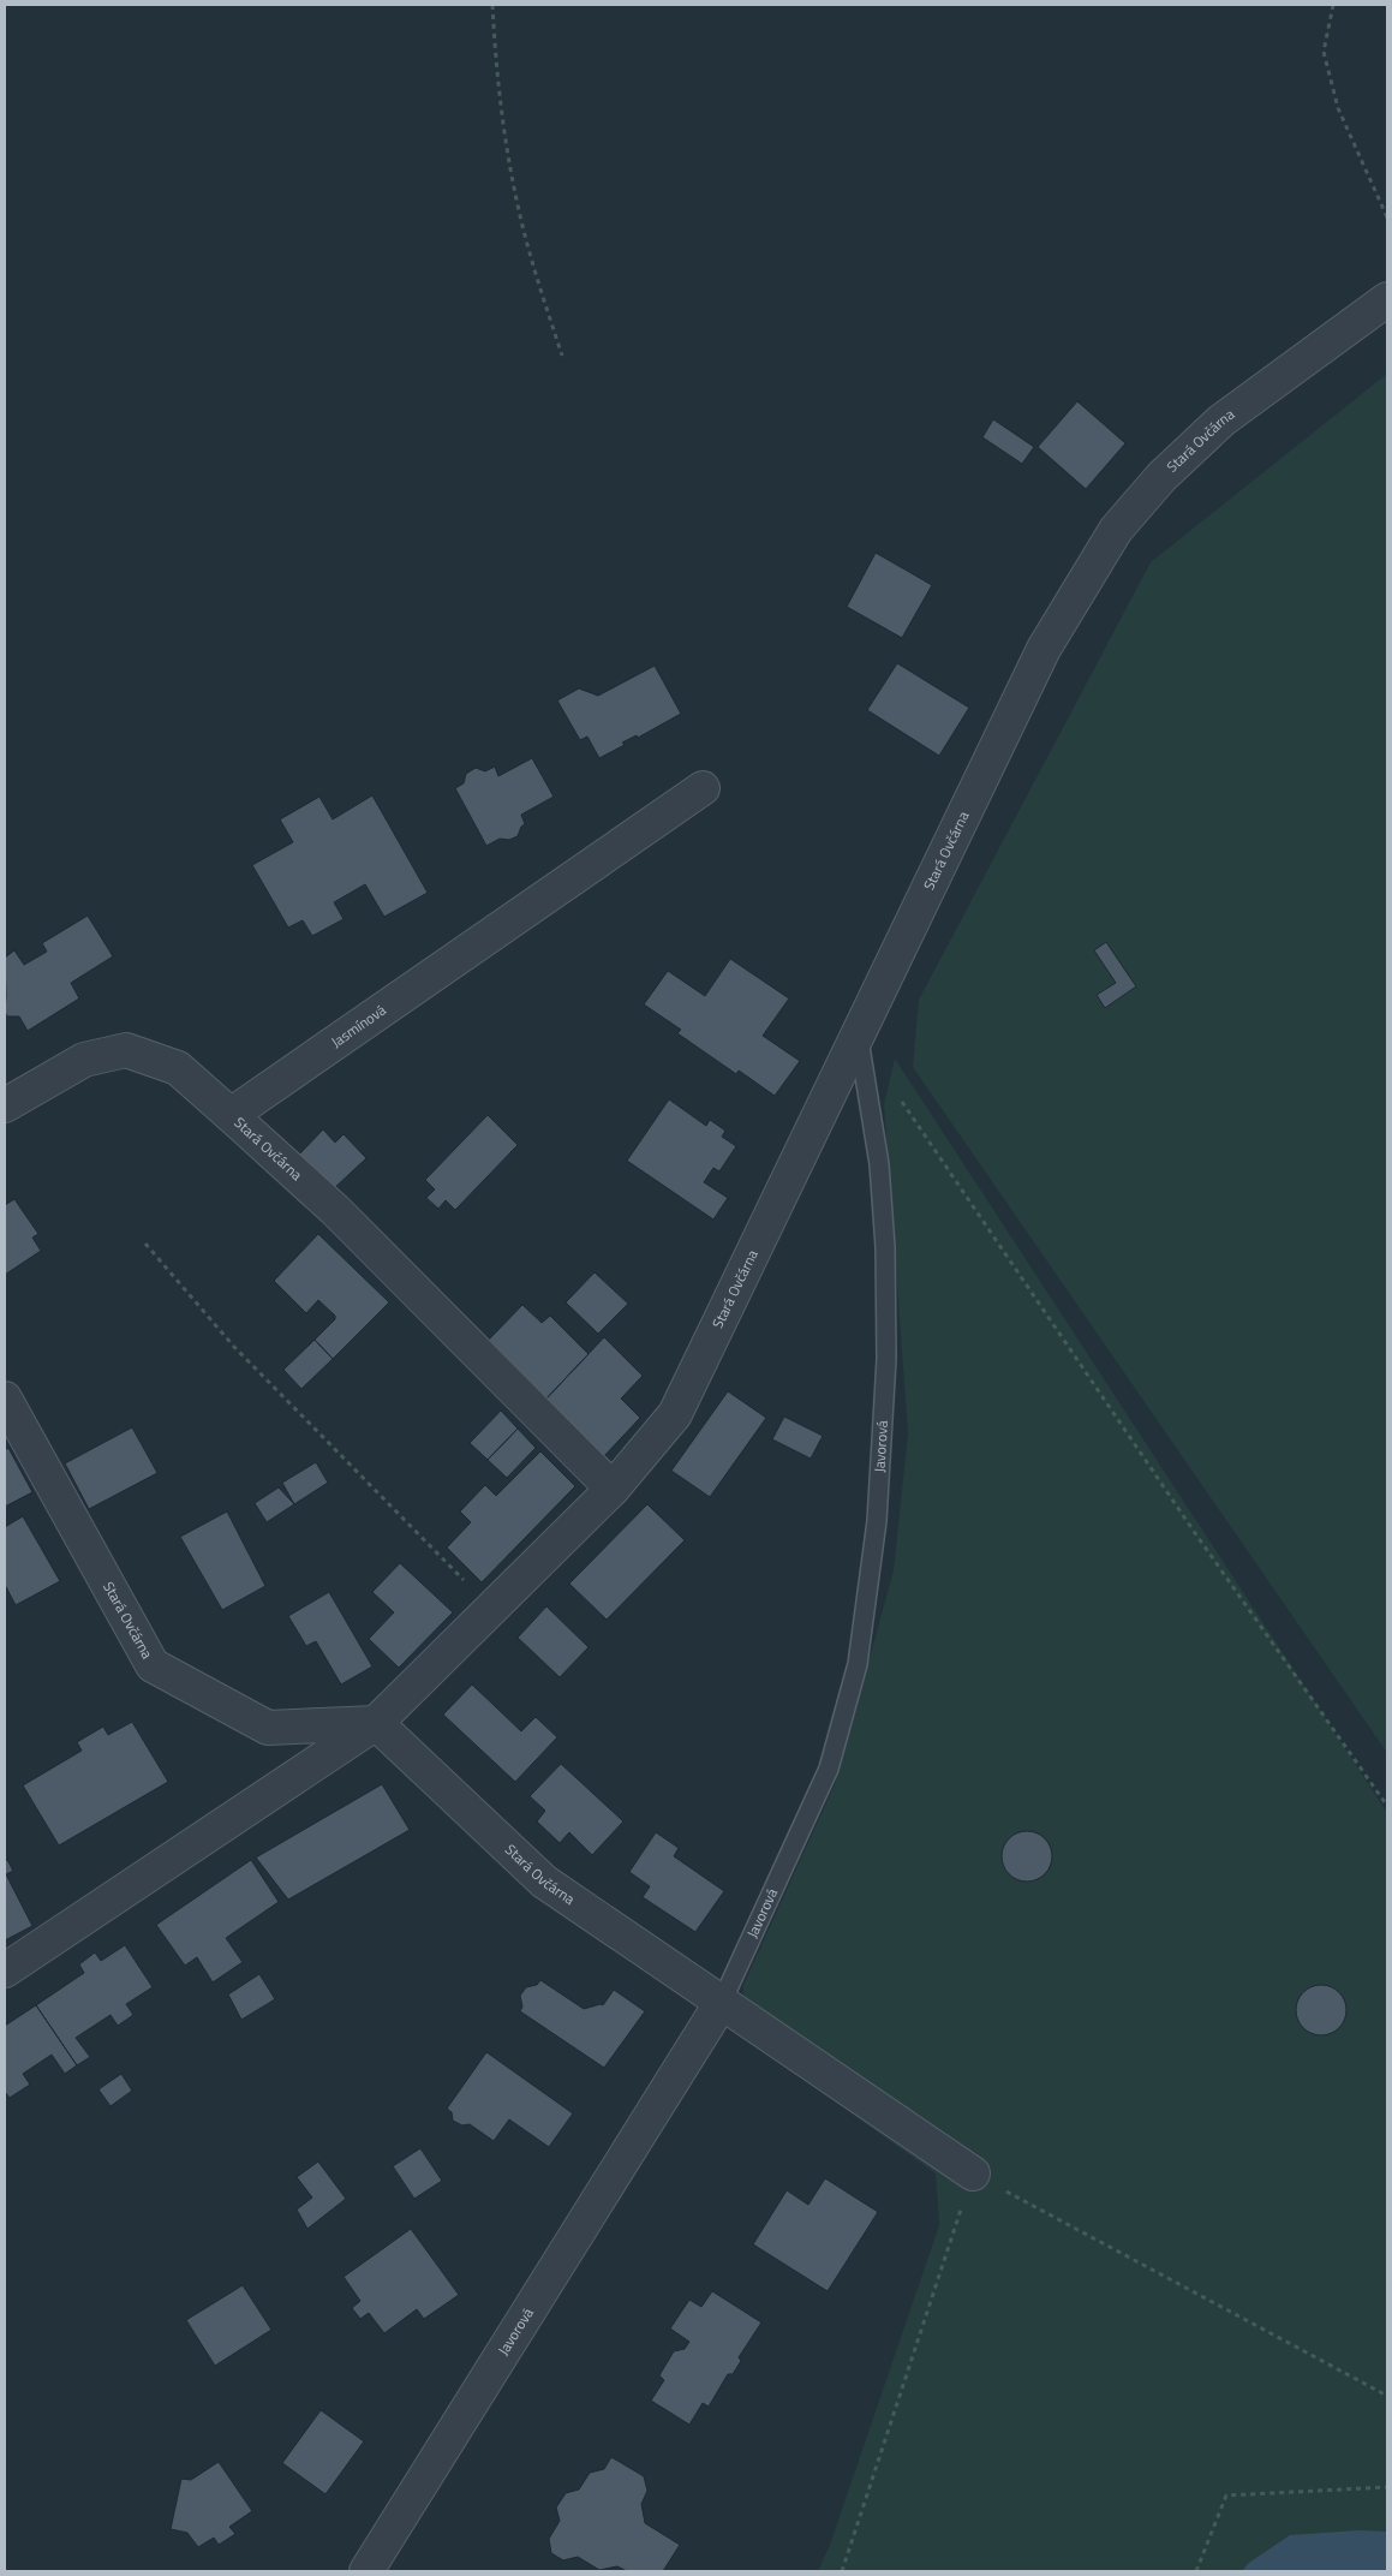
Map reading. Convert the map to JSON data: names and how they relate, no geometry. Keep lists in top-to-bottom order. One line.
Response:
{"streets":{"street":["Stará Ovčárna","Jasmínová","Javorová"]},"crossings":[["Stará Ovčárna","Jasmínová"],["Stará Ovčárna","Javorová"]]}
